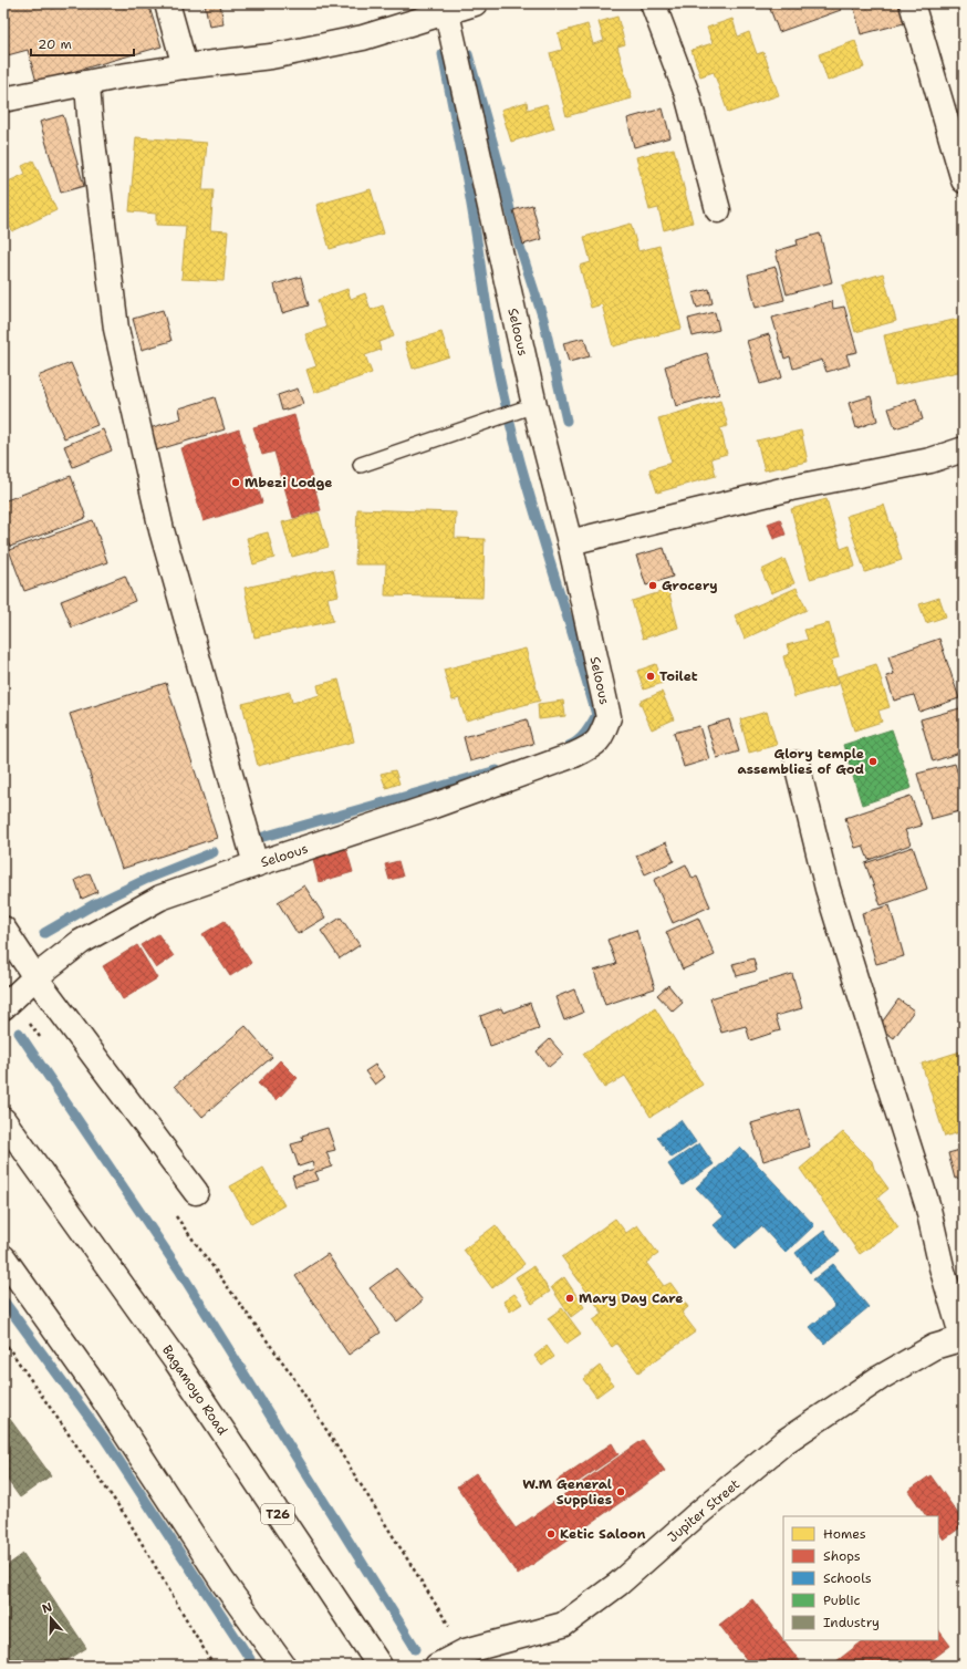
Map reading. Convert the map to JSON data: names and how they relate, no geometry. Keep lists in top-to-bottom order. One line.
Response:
{"streets":{"main road":["Seloous","Bagamoyo Road","Jupiter Street","T26"]},"places":["Mbezi Lodge","Grocery","Toilet","Glory temple assemblies of God","Mary Day Care","W.M General Supplies","Ketic Saloon"],"legend":["Homes","Shops","Schools","Public","Industry"],"scale_bar":"20 m","north":"top"}
